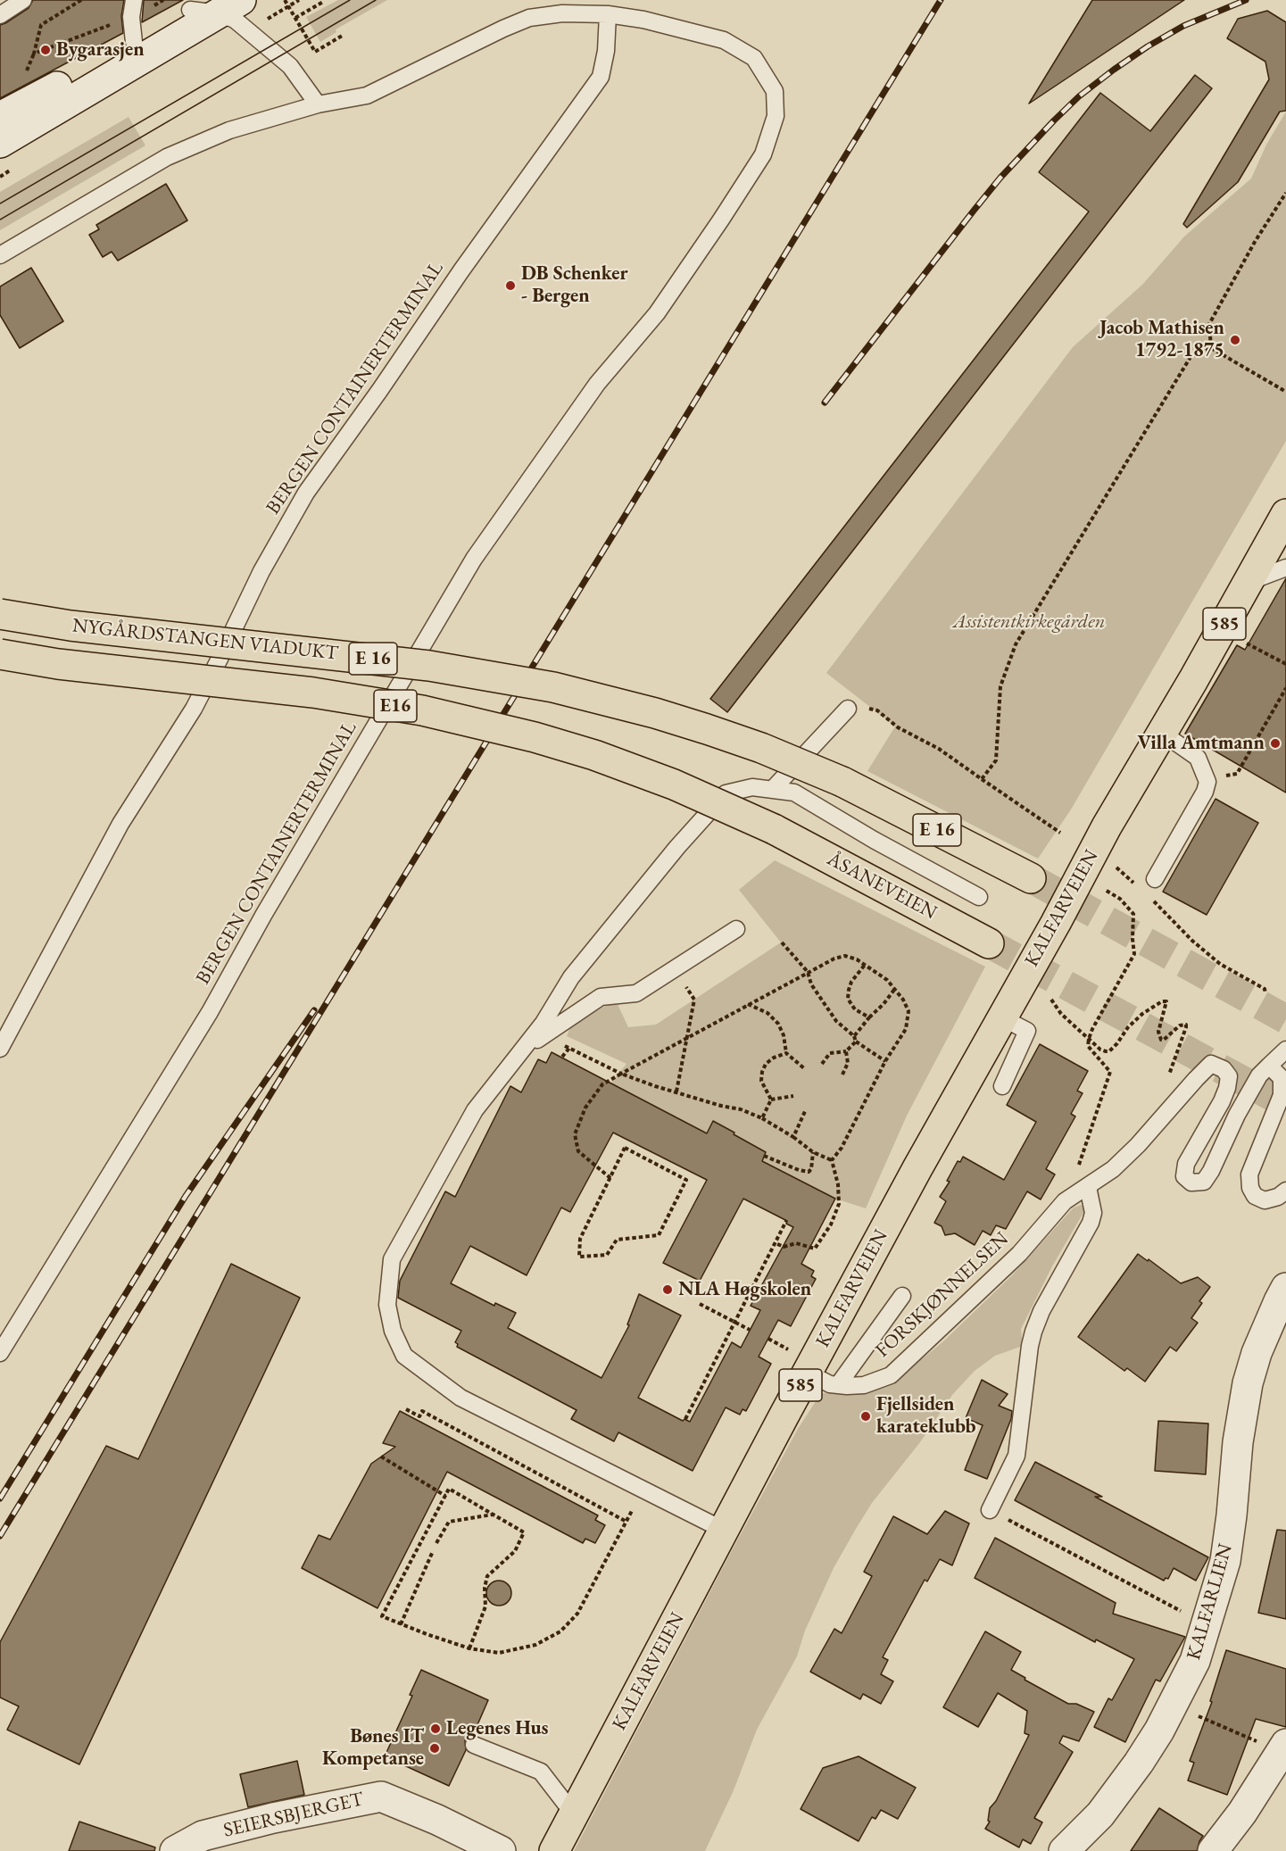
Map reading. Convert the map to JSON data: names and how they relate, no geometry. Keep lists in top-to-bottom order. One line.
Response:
{"streets":{"main road":["585","NYGÅRDSTANGEN VIADUKT","E 16","E16","ÅSANEVEIEN","KALFARVEIEN"],"street":["KALFARLIEN","SEIERSBJERGET"],"lane":["BERGEN CONTAINERTERMINAL","FORSKJØNNELSEN"]},"crossings":[["NYGÅRDSTANGEN VIADUKT","ÅSANEVEIEN"],["KALFARVEIEN","FORSKJØNNELSEN"]],"parks":["Assistentkirkegården"],"places":["Bygarasjen","DB Schenker - Bergen","Jacob Mathisen 1792-1875","Villa Amtmann","NLA Høgskolen","Fjellsiden karateklubb","Legenes Hus","Bønes IT Kompetanse"]}
